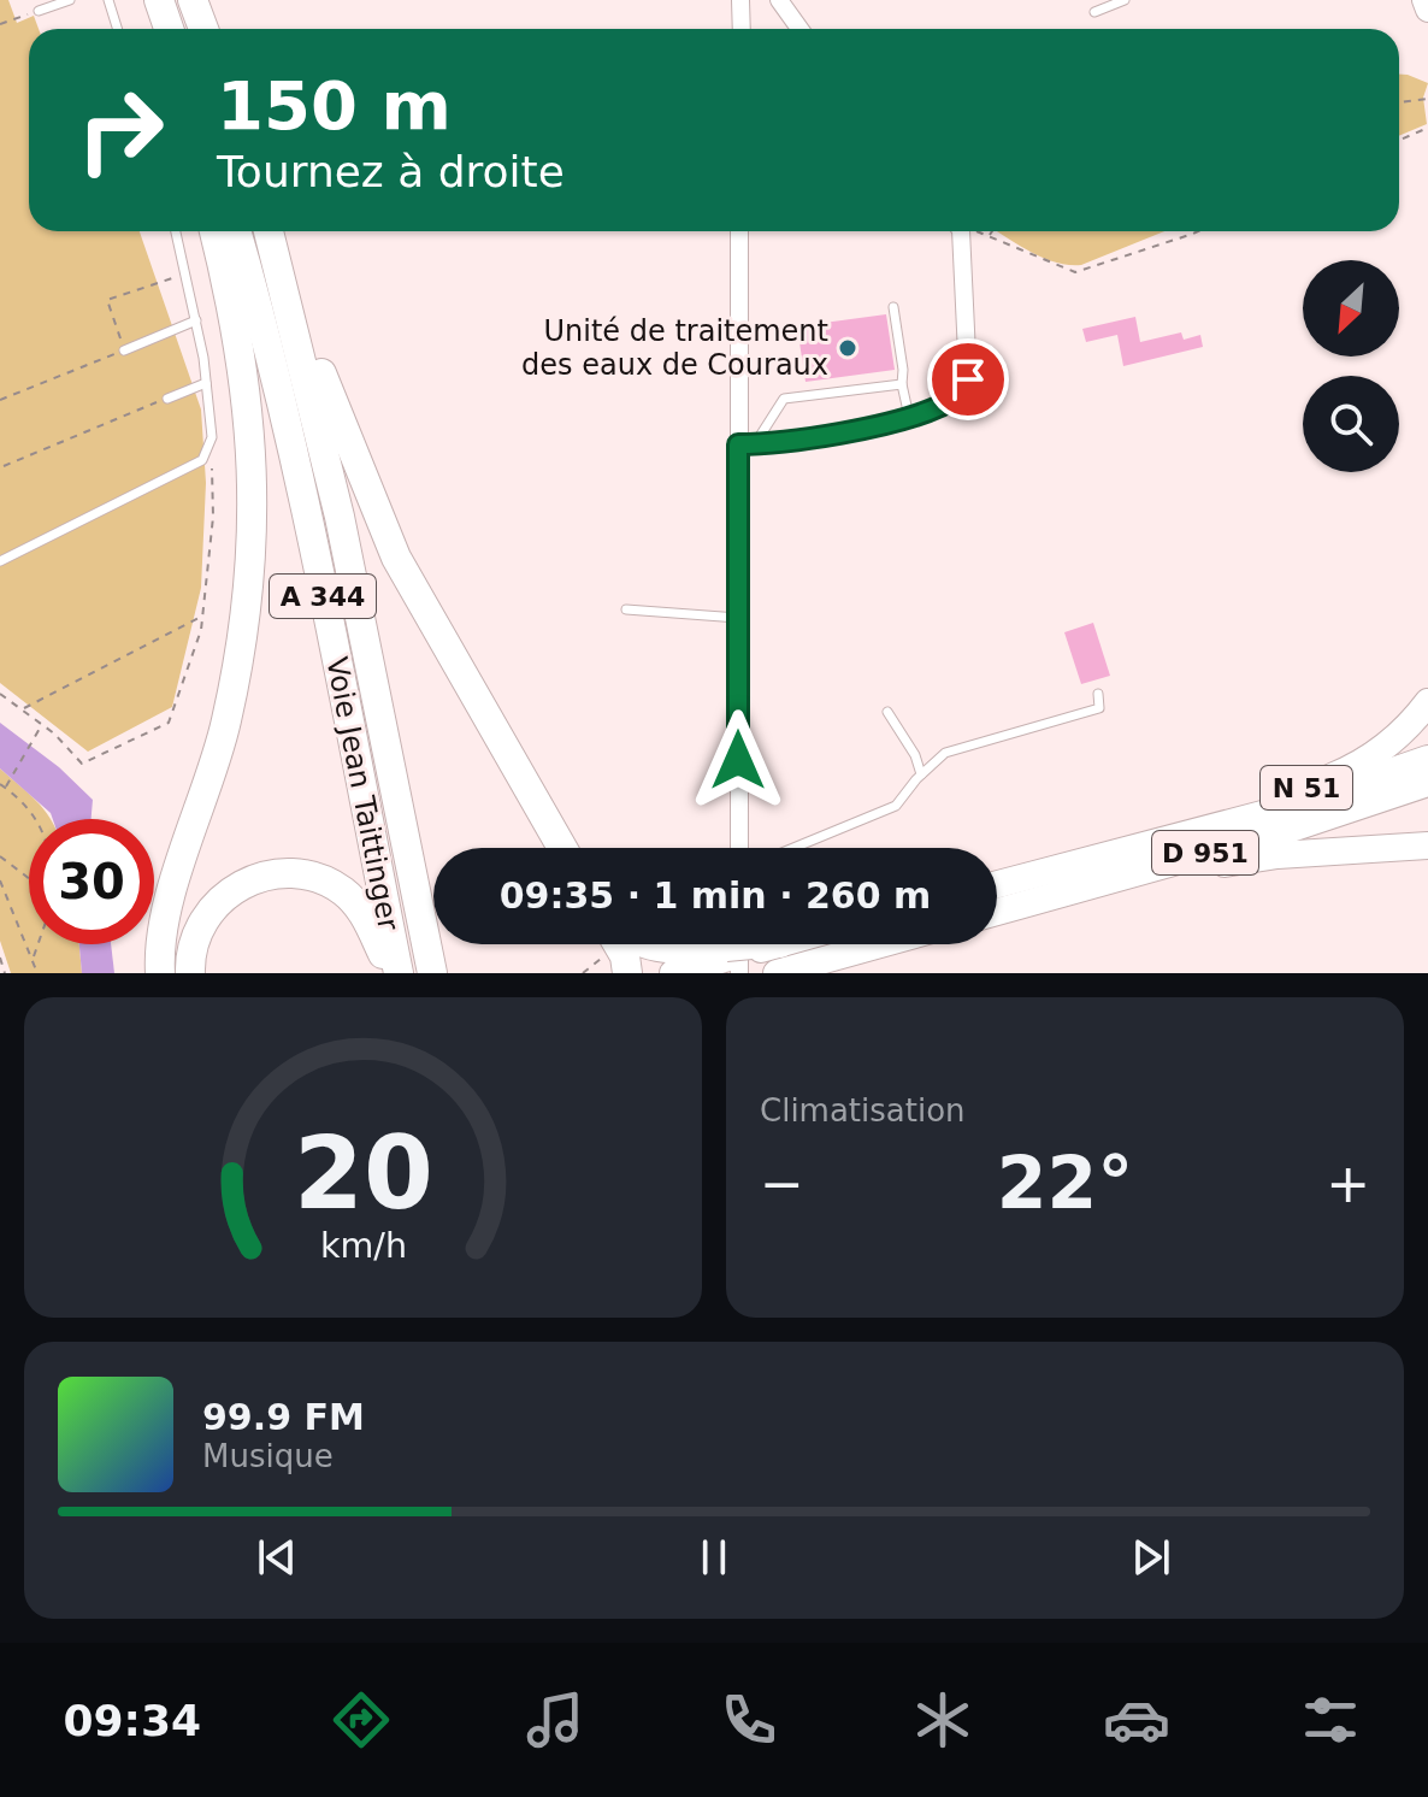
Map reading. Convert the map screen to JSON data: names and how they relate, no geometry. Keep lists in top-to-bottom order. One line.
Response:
{"streets":{"highway":["A 344","Voie Jean Taittinger"],"main road":["N 51","D 951"]},"crossings":[["N 51","D 951"]],"places":["Unité de traitement des eaux de Couraux"],"north":"bottom left","page":{"turn":["150 m","Tournez à droite"],"limit":"30","trip":"09:35 · 1 min · 260 m","tile":"Climatisation","heat":["−","22°","+"],"song":["99.9 FM","Musique"],"tabs":"09:34","gauge":["20","km/h"]}}
